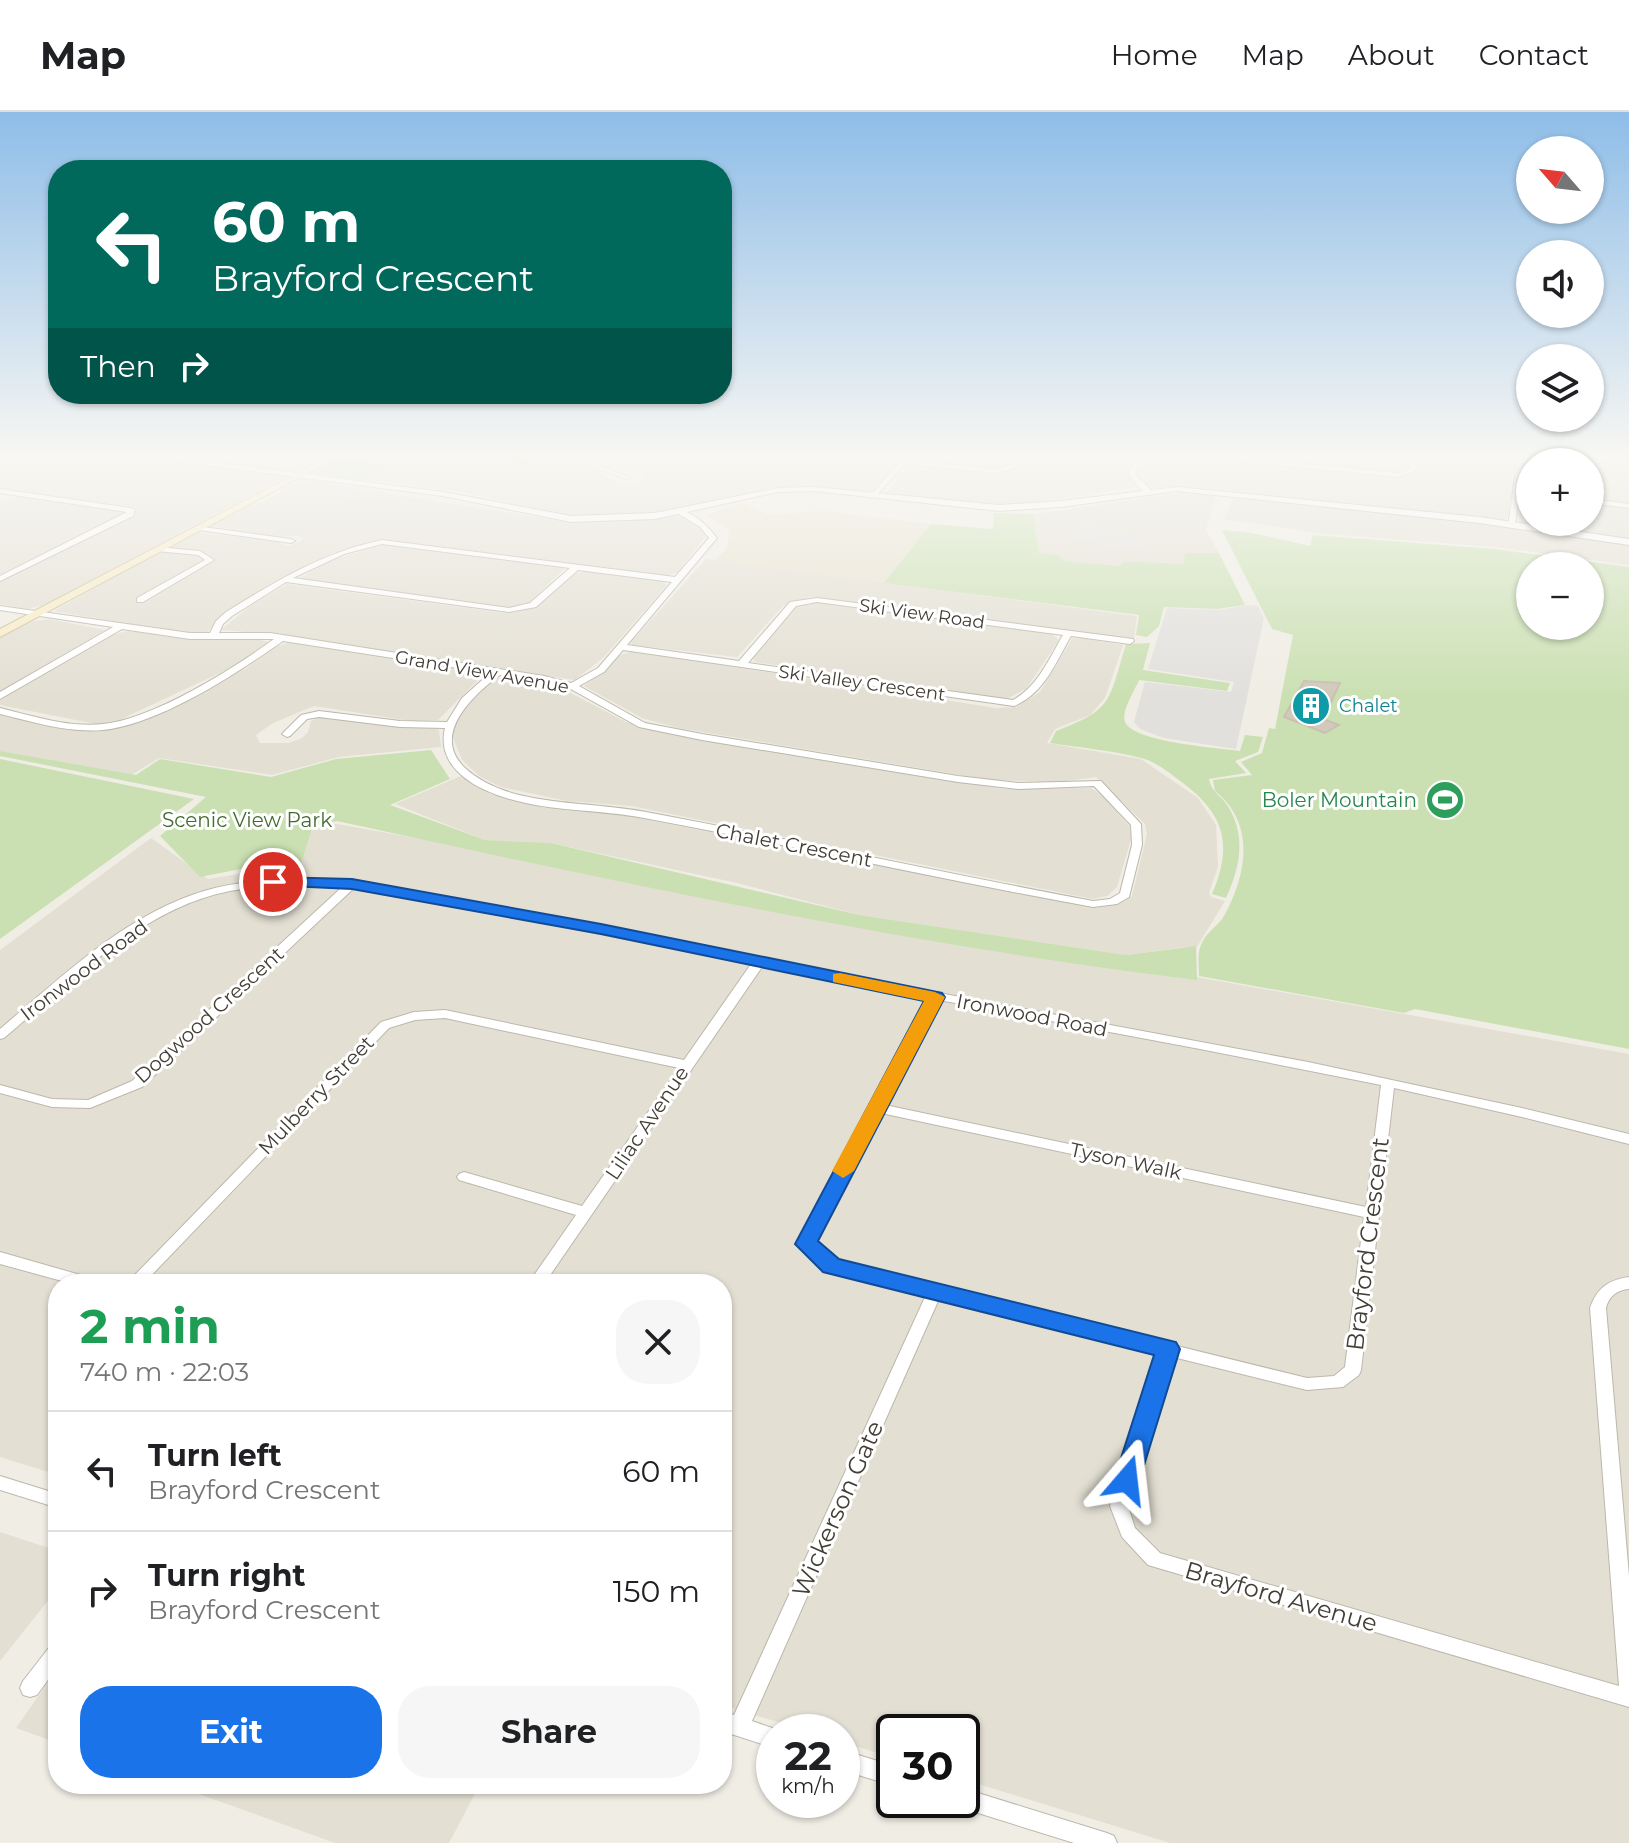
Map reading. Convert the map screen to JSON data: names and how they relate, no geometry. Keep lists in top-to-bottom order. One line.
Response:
{"streets":{"street":["Ski View Road","Grand View Avenue","Ski Valley Crescent","Chalet Crescent","Ironwood Road","Dogwood Crescent","Mulberry Street","Liliac Avenue","Tyson Walk","Brayford Crescent","Wickerson Gate","Brayford Avenue"]},"crossings":[["Ski View Road","Ski Valley Crescent"],["Grand View Avenue","Chalet Crescent"],["Ironwood Road","Dogwood Crescent"],["Ironwood Road","Liliac Avenue"],["Ironwood Road","Brayford Crescent"],["Mulberry Street","Liliac Avenue"],["Tyson Walk","Brayford Crescent"],["Brayford Crescent","Wickerson Gate"],["Brayford Crescent","Brayford Avenue"]],"parks":["Scenic View Park"],"places":{"building":["Chalet"],"sports":["Boler Mountain"]},"north":"top left","page":{"header":"Map","nav":["Home","Map","About","Contact"],"map_buttons":["+","−"],"turn":["60 m","Brayford Crescent"],"then":"Then","heading":["2 min","740 m · 22:03"],"list":[{"name":"Turn left","note":"Brayford Crescent","value":"60 m"},{"name":"Turn right","note":"Brayford Crescent","value":"150 m"}],"buttons":["Exit","Share"],"speed":"22 km/h","limit":"30"}}
